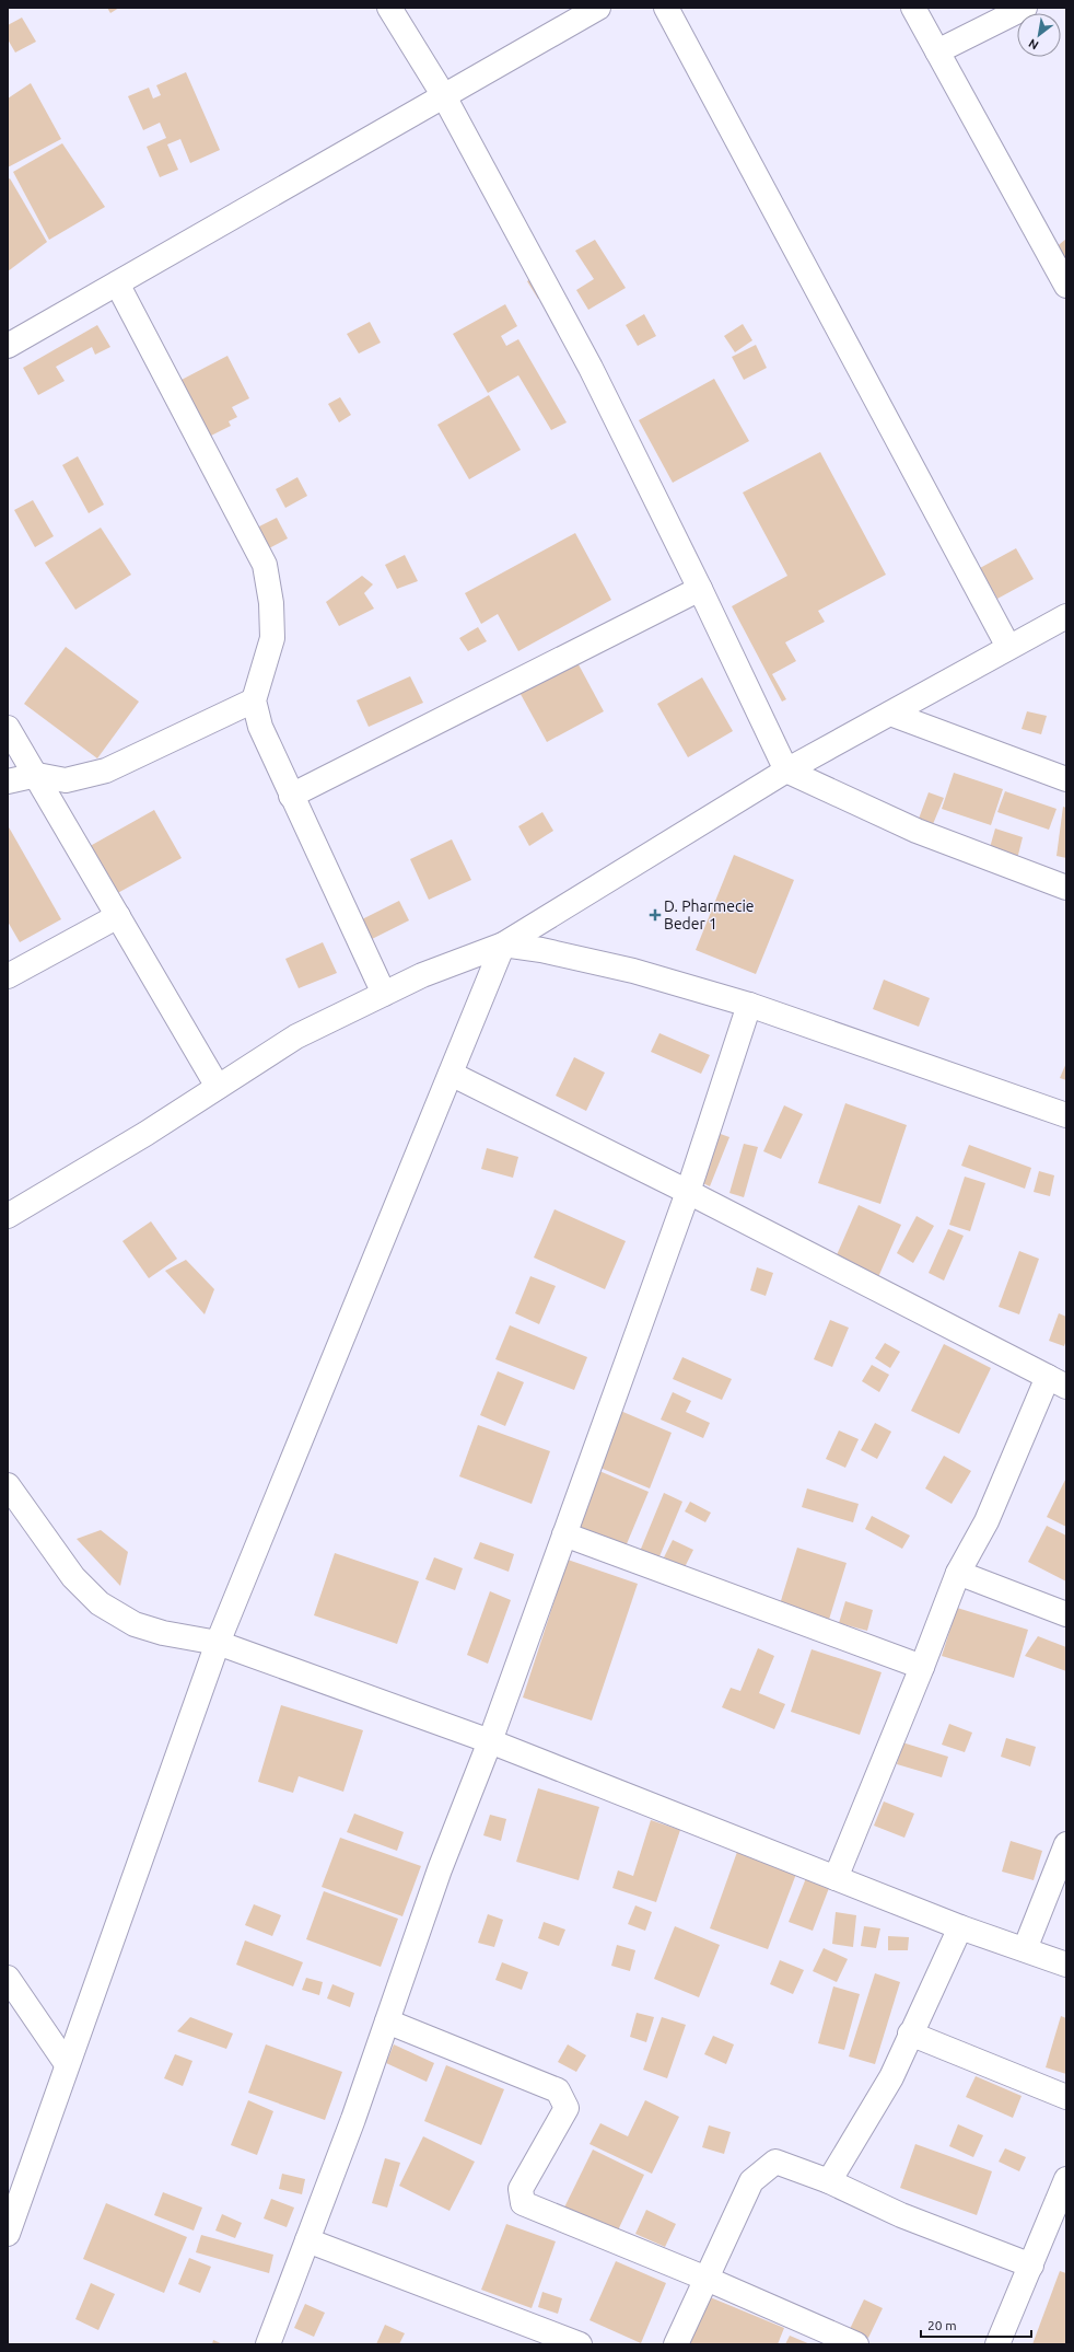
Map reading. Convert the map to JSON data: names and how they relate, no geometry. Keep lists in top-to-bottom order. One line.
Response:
{"places":{"health":["D. Pharmecie Beder 1"]},"scale_bar":"20 m","north":"bottom left"}
